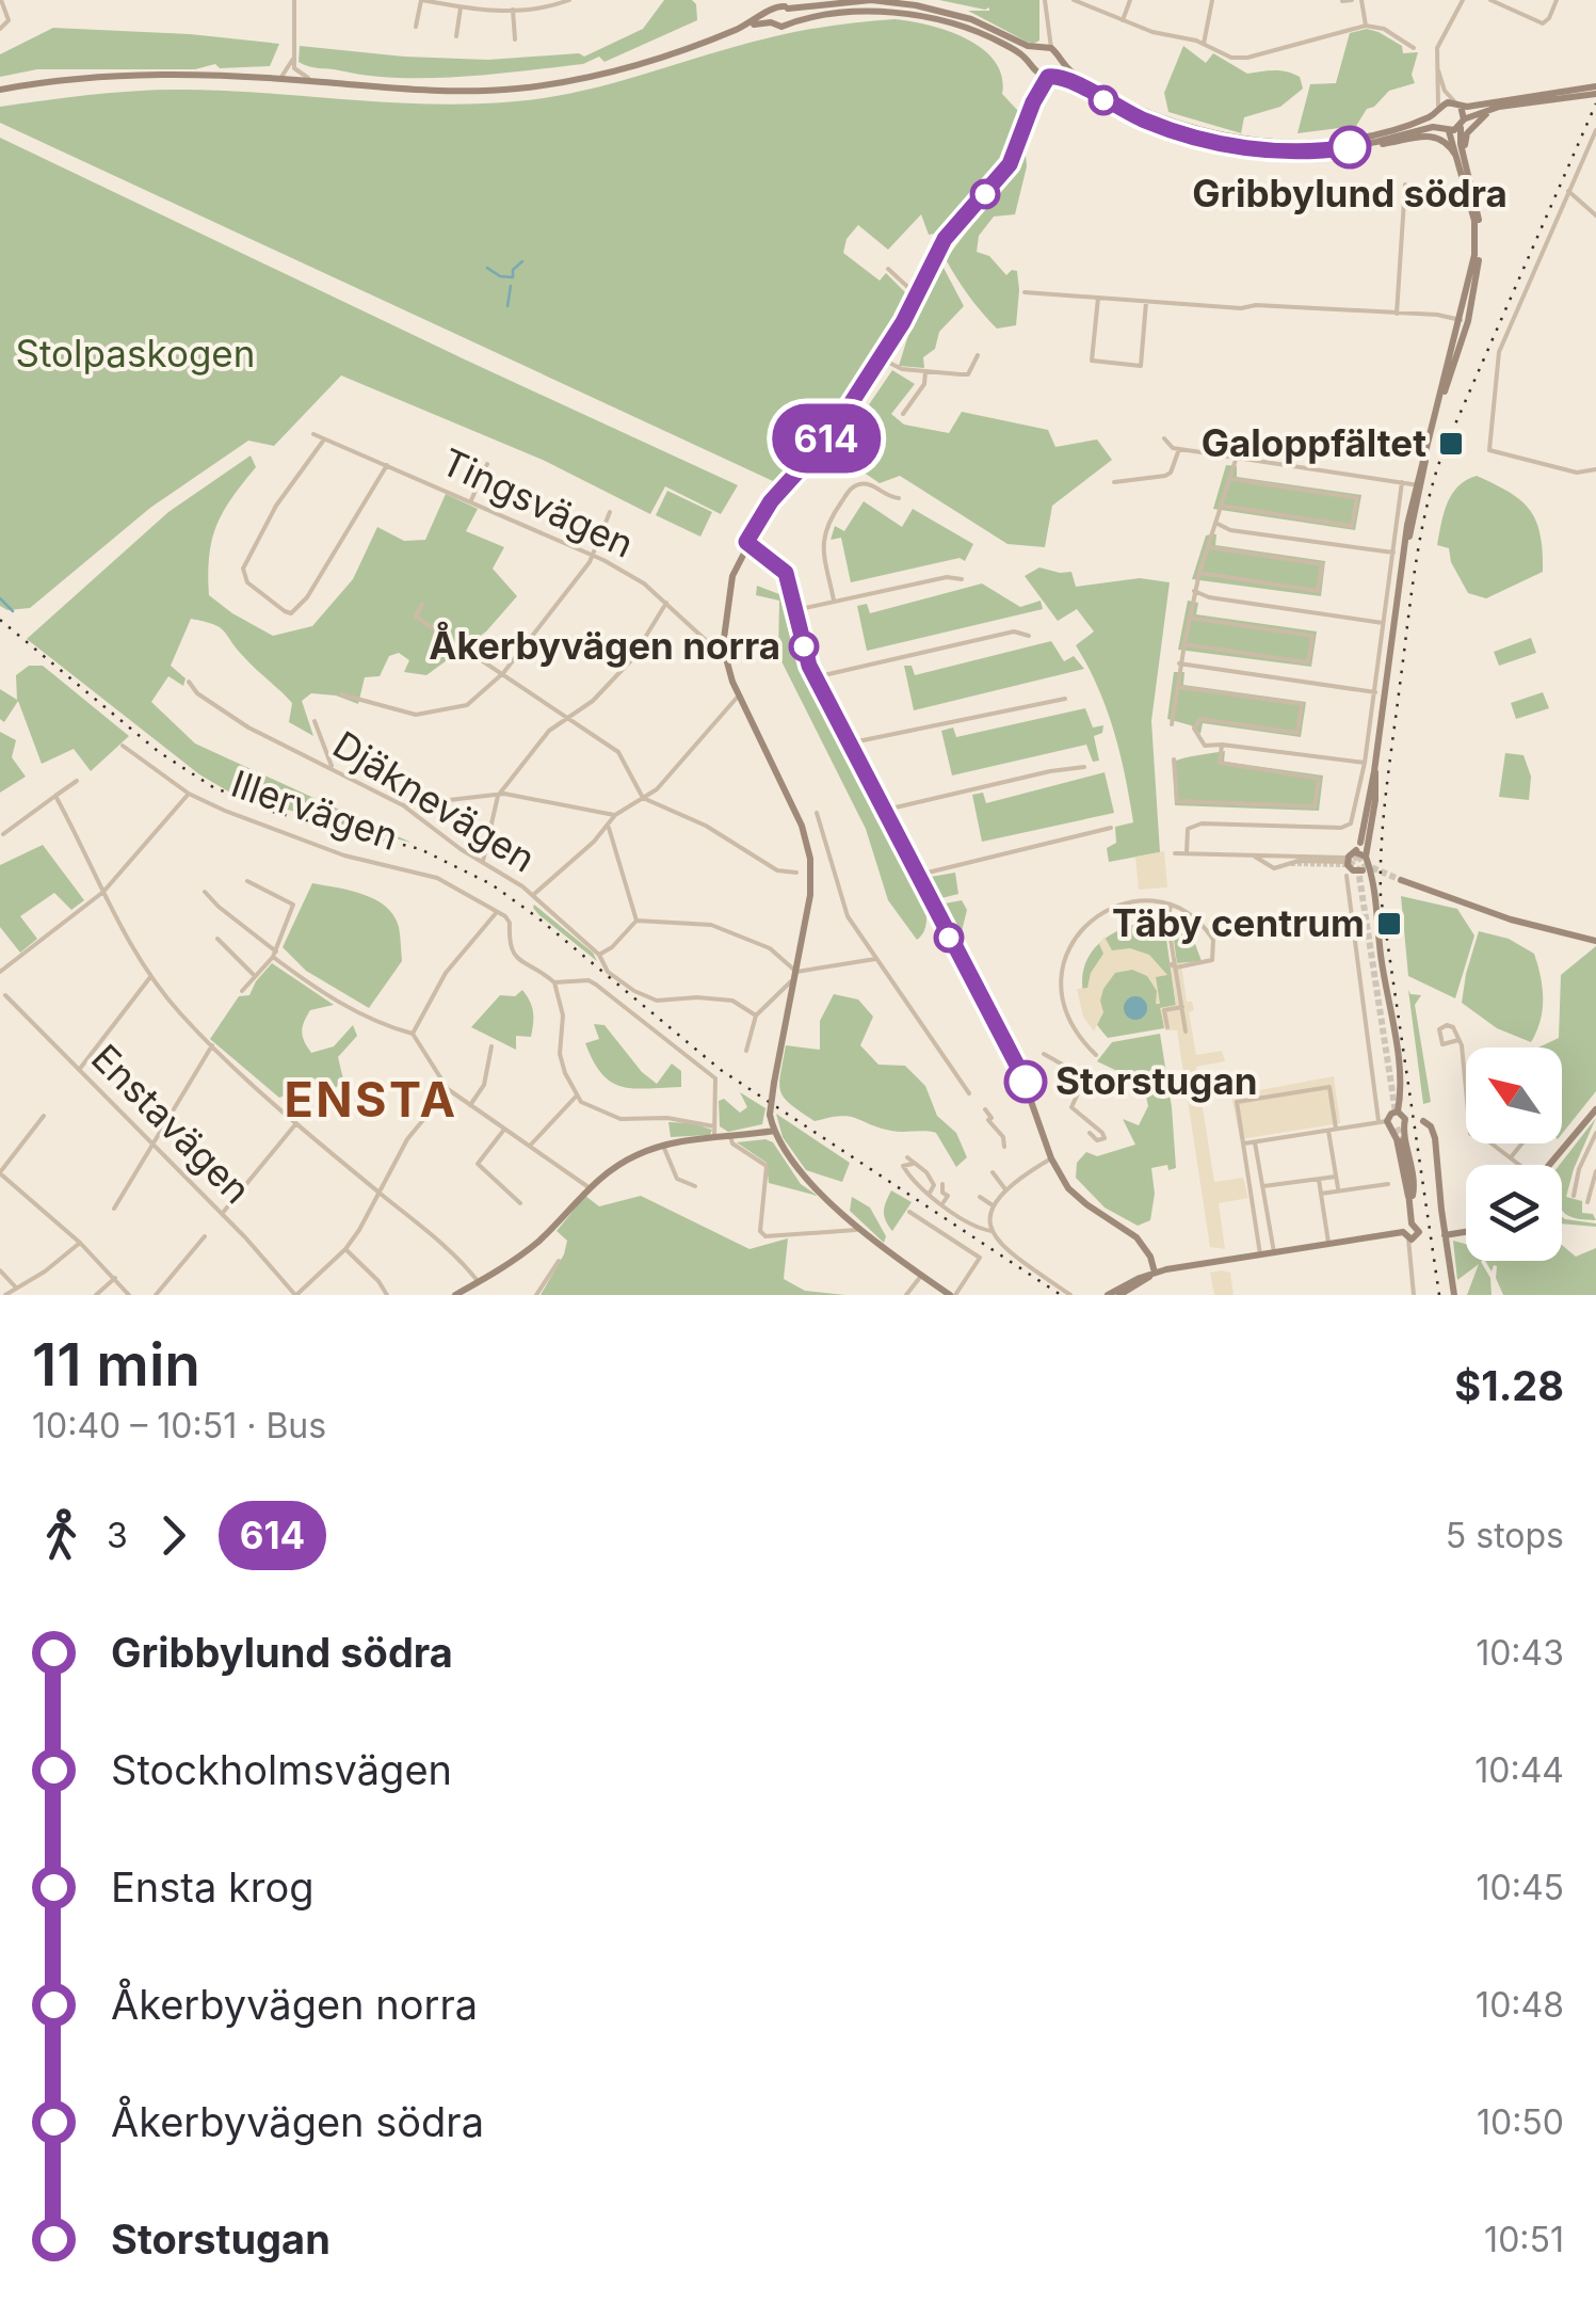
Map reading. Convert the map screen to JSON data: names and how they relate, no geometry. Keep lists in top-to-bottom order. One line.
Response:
{"streets":{"street":["Tingsvägen","Djäknevägen","Illervägen","Enstavägen"]},"districts":["ENSTA"],"parks":["Stolpaskogen"],"places":{"other":["Gribbylund södra","Åkerbyvägen norra","Storstugan"],"transit":["Galoppfältet","Täby centrum"]},"lines":["bus line 614"],"north":"top left","page":{"on_map":"614","heading":["11 min","10:40 – 10:51 · Bus","$1.28"],"legs":["3","614","5 stops"],"list":[{"name":"Gribbylund södra","value":"10:43"},{"name":"Stockholmsvägen","value":"10:44"},{"name":"Ensta krog","value":"10:45"},{"name":"Åkerbyvägen norra","value":"10:48"},{"name":"Åkerbyvägen södra","value":"10:50"},{"name":"Storstugan","value":"10:51"}]}}
